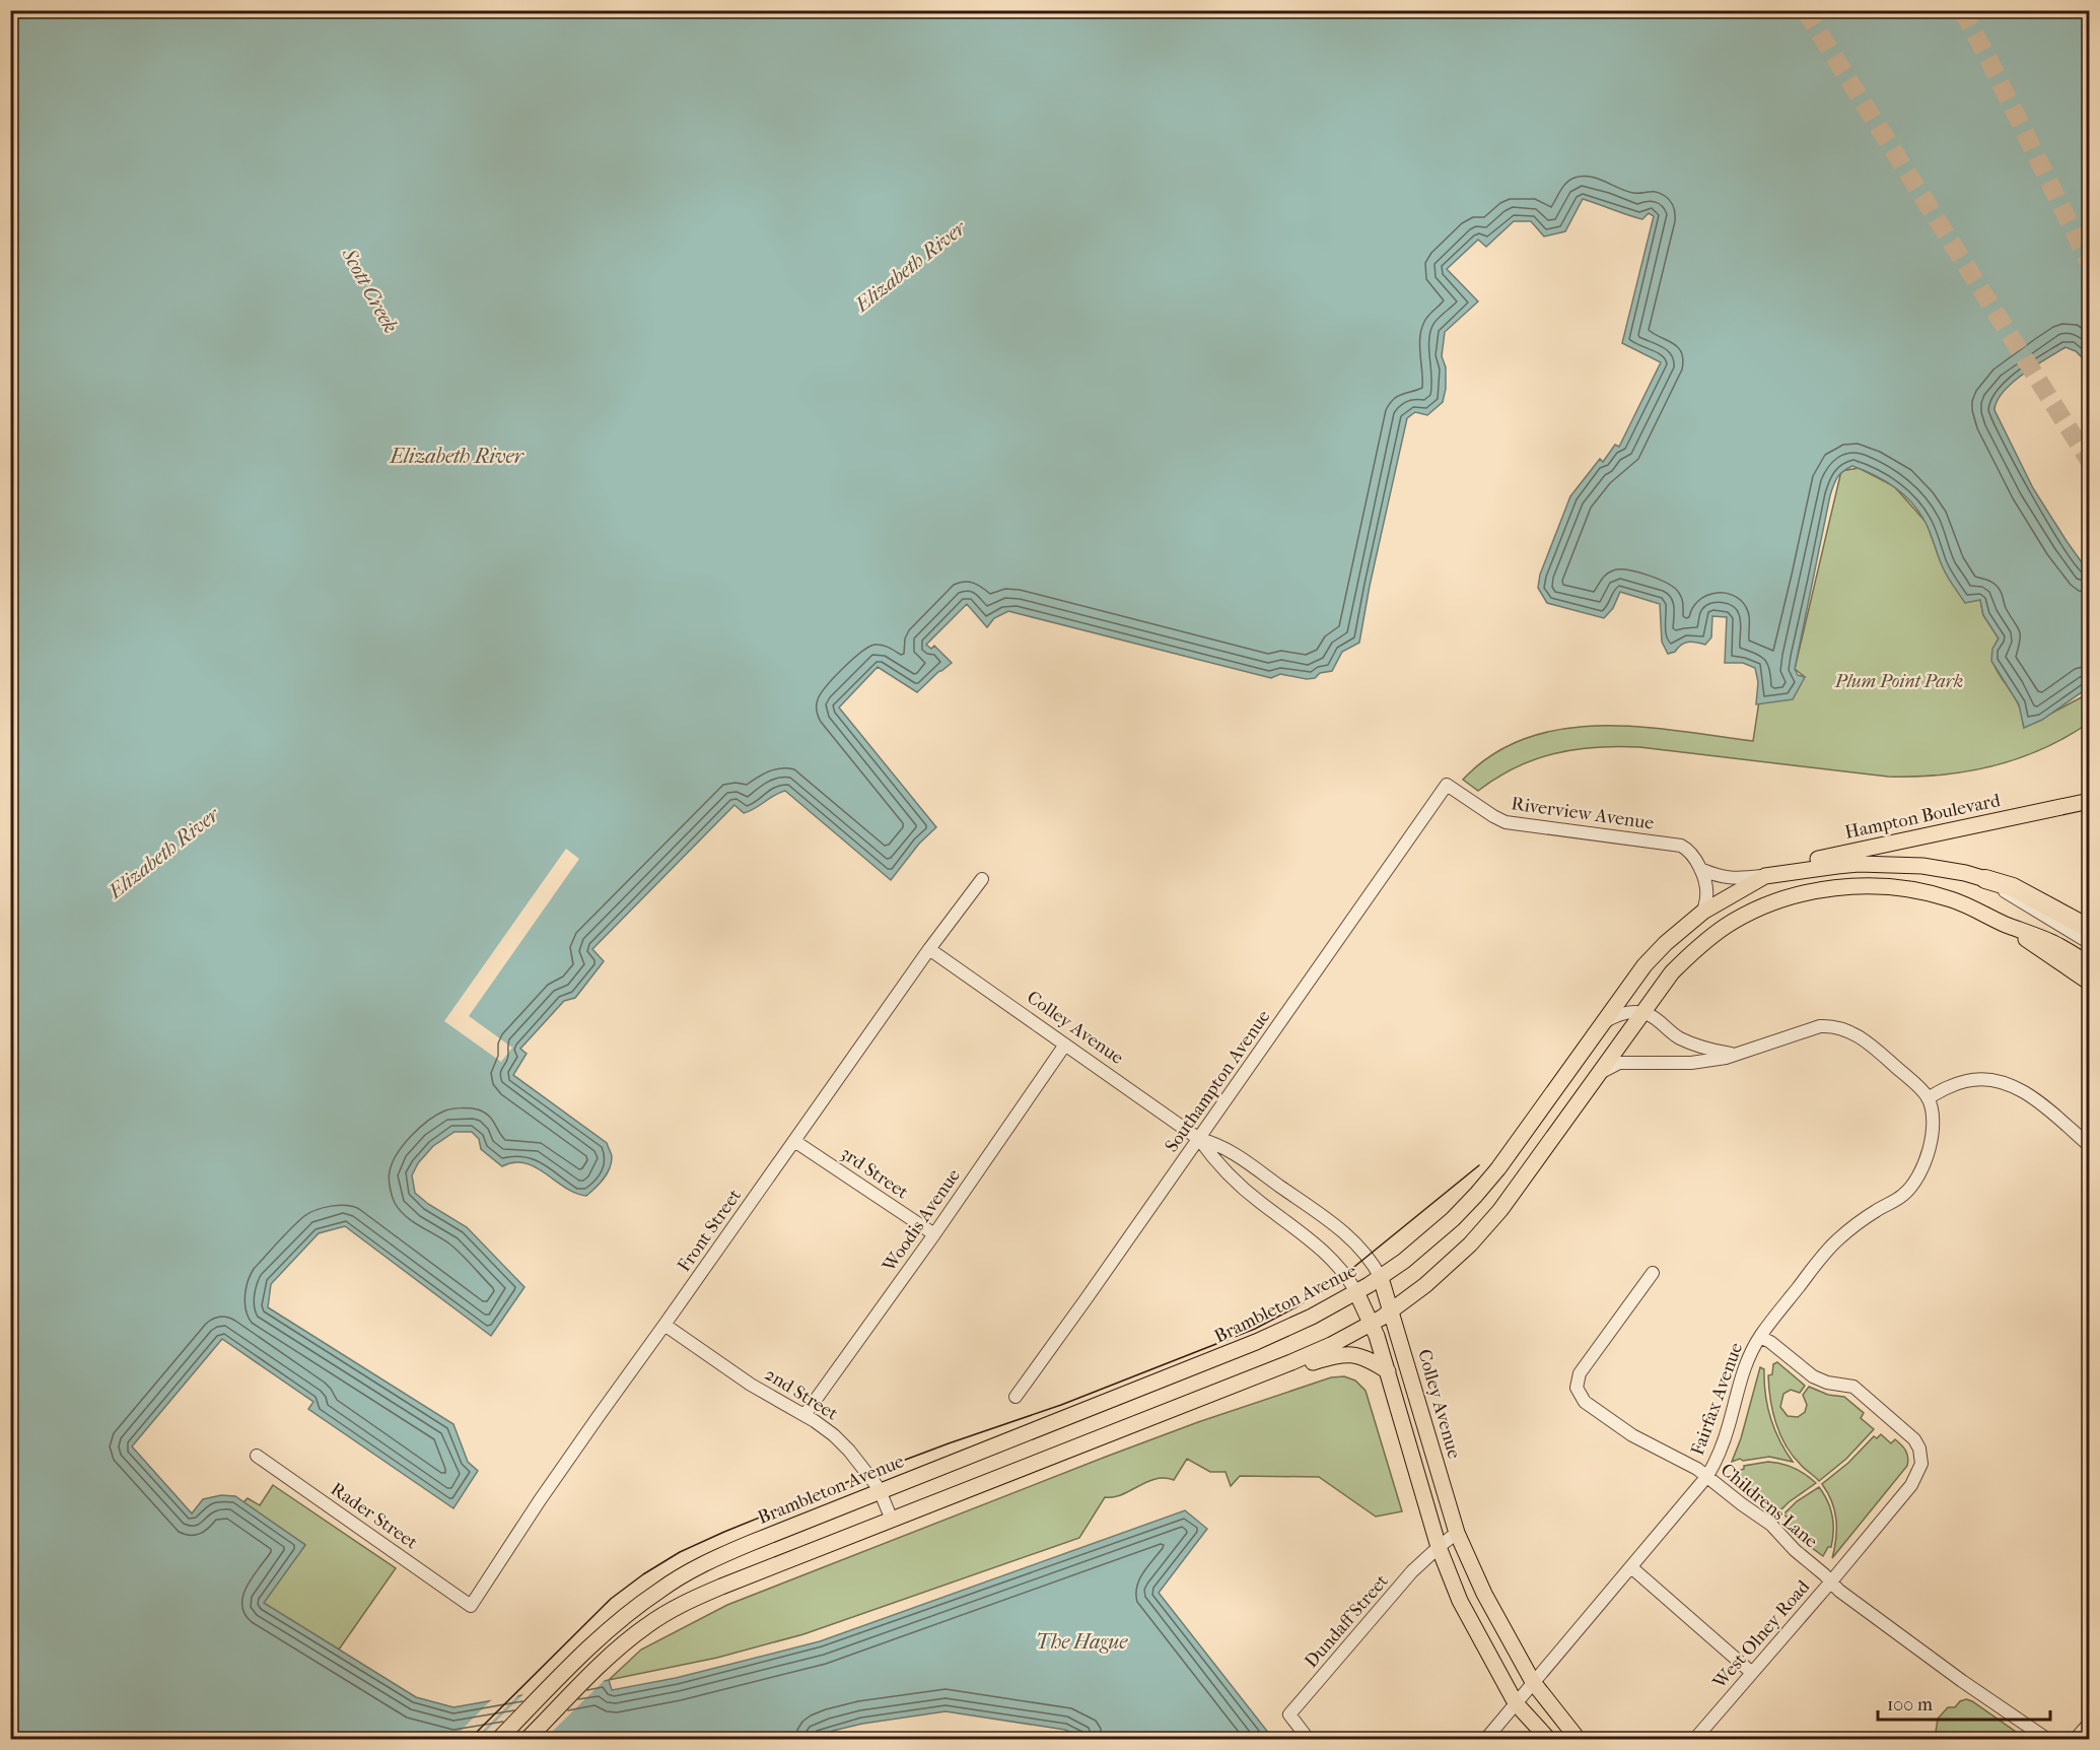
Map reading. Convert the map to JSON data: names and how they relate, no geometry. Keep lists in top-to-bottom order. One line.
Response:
{"streets":{"main road":["Hampton Boulevard","Colley Avenue","Brambleton Avenue"],"street":["Riverview Avenue","Southampton Avenue","3rd Street","Woodis Avenue","Front Street","2nd Street","Fairfax Avenue","Childrens Lane","Rader Street","Dundaff Street","West Olney Road"]},"crossings":[["Riverview Avenue","Southampton Avenue"],["Riverview Avenue","Brambleton Avenue"],["Hampton Boulevard","Brambleton Avenue"],["Colley Avenue","Southampton Avenue"],["Colley Avenue","Woodis Avenue"],["Colley Avenue","Front Street"],["Colley Avenue","Brambleton Avenue"],["Colley Avenue","Fairfax Avenue"],["Colley Avenue","Dundaff Street"],["3rd Street","Woodis Avenue"],["3rd Street","Front Street"],["Woodis Avenue","2nd Street"],["Front Street","2nd Street"],["Front Street","Rader Street"],["Brambleton Avenue","2nd Street"],["Fairfax Avenue","Childrens Lane"],["Fairfax Avenue","West Olney Road"],["Childrens Lane","West Olney Road"]],"water":["Elizabeth River","Scott Creek","The Hague"],"parks":["Plum Point Park"],"scale_bar":"100 m"}
